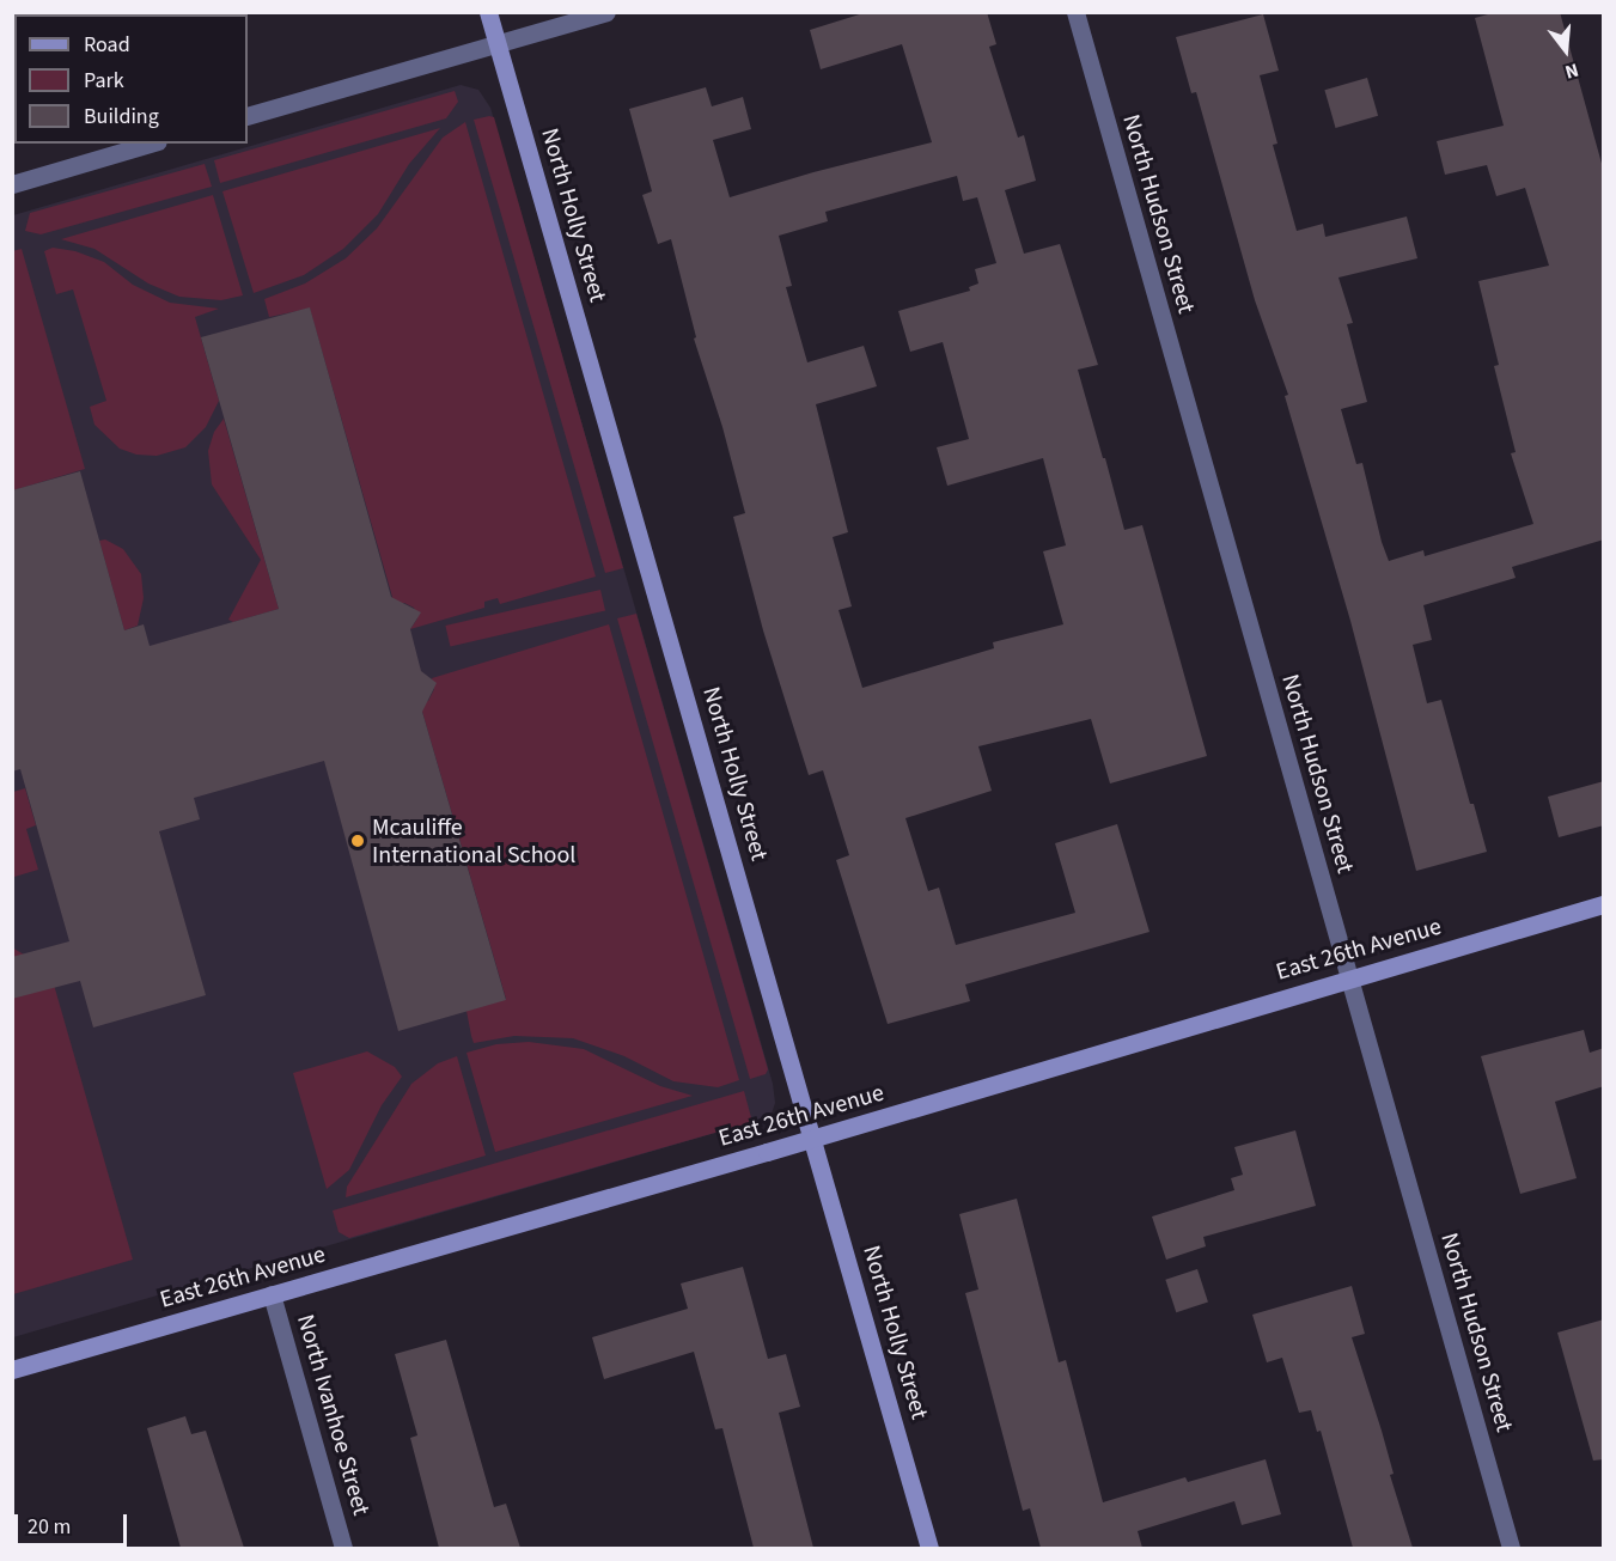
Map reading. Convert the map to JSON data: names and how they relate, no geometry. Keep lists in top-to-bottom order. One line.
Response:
{"streets":{"street":["North Hudson Street","North Holly Street","East 26th Avenue","North Ivanhoe Street"]},"crossings":[["North Hudson Street","East 26th Avenue"],["North Holly Street","East 26th Avenue"],["East 26th Avenue","North Ivanhoe Street"]],"places":["Mcauliffe International School"],"legend":["Road","Park","Building"],"scale_bar":"20 m","north":"bottom"}
